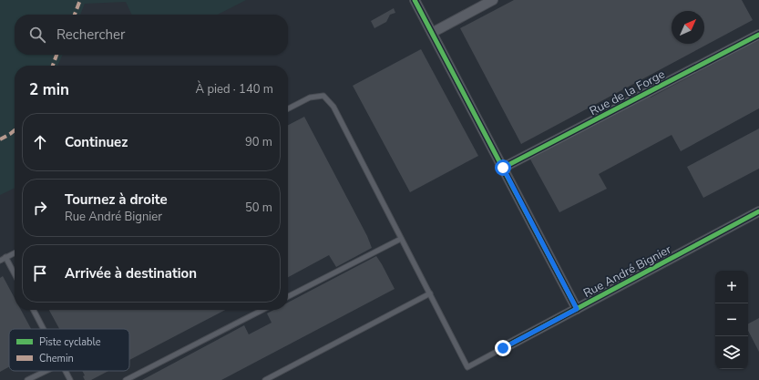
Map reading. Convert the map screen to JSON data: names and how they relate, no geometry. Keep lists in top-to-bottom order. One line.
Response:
{"streets":{"street":["Rue de la Forge","Rue André Bignier"]},"legend":["Piste cyclable","Chemin"],"north":"top right","page":{"search":"Rechercher","heading":["2 min","À pied · 140 m"],"list":[["Continuez","90 m"],["Tournez à droite","Rue André Bignier","50 m"],"Arrivée à destination"],"map_buttons":["+","−"]}}
